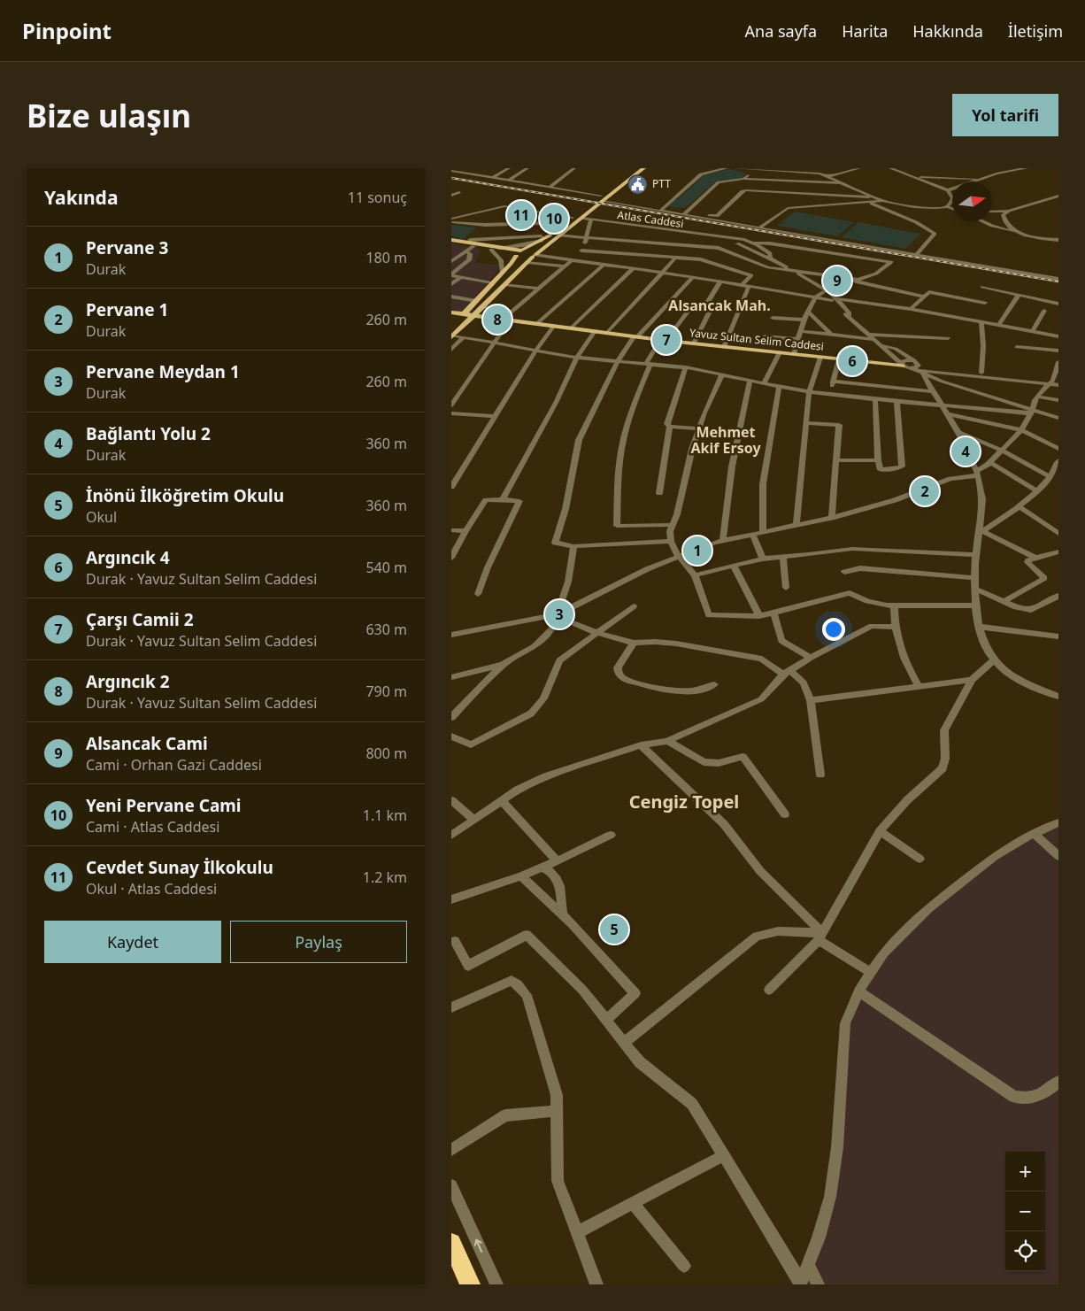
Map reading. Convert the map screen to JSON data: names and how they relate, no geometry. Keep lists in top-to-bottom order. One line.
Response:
{"streets":{"main road":["Yavuz Sultan Selim Caddesi"],"street":["Atlas Caddesi"]},"districts":["Alsancak Mah.","Mehmet Akif Ersoy","Cengiz Topel"],"places":{"public building":["PTT"]},"north":"right","page":{"header":"Pinpoint","nav":["Ana sayfa","Harita","Hakkında","İletişim"],"buttons":["Yol tarifi",["Kaydet","Paylaş"]],"title":"Bize ulaşın","heading":["Yakında","11 sonuç"],"pins":["11","10","9","8","7","6","4","2","1","3","5"],"list":[{"mark":"1","name":"Pervane 3","note":"Durak","value":"180 m"},{"mark":"2","name":"Pervane 1","note":"Durak","value":"260 m"},{"mark":"3","name":"Pervane Meydan 1","note":"Durak","value":"260 m"},{"mark":"4","name":"Bağlantı Yolu 2","note":"Durak","value":"360 m"},{"mark":"5","name":"İnönü İlköğretim Okulu","note":"Okul","value":"360 m"},{"mark":"6","name":"Argıncık 4","note":"Durak · Yavuz Sultan Selim Caddesi","value":"540 m"},{"mark":"7","name":"Çarşı Camii 2","note":"Durak · Yavuz Sultan Selim Caddesi","value":"630 m"},{"mark":"8","name":"Argıncık 2","note":"Durak · Yavuz Sultan Selim Caddesi","value":"790 m"},{"mark":"9","name":"Alsancak Cami","note":"Cami · Orhan Gazi Caddesi","value":"800 m"},{"mark":"10","name":"Yeni Pervane Cami","note":"Cami · Atlas Caddesi","value":"1.1 km"},{"mark":"11","name":"Cevdet Sunay İlkokulu","note":"Okul · Atlas Caddesi","value":"1.2 km"}],"map_buttons":["+","−"]}}
